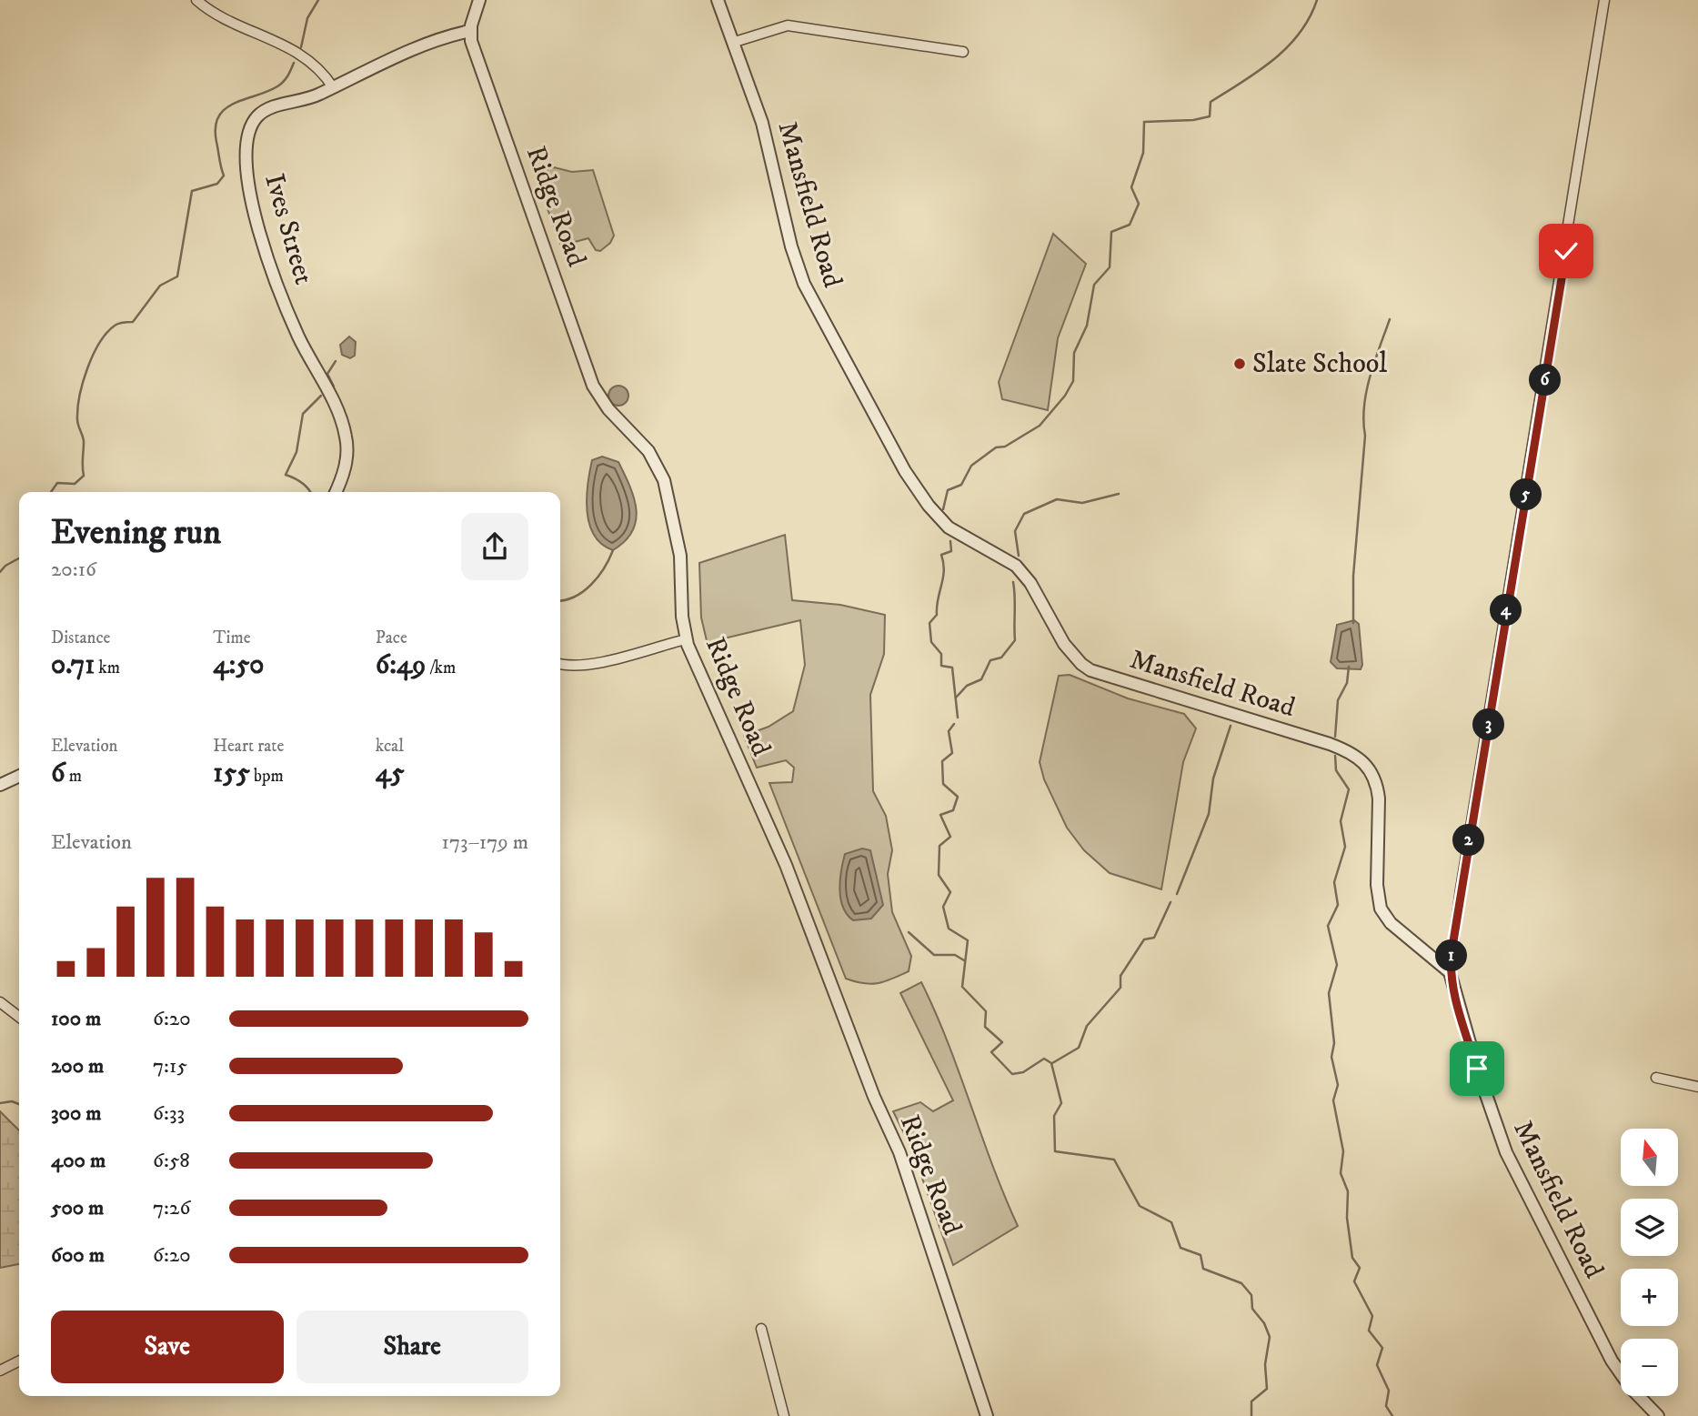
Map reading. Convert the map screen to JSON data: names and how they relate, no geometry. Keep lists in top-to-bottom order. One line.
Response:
{"streets":{"street":["Mansfield Road","Ridge Road","Ives Street"]},"crossings":[["Ridge Road","Ives Street"]],"places":["Slate School"],"north":"top","page":{"pins":["6","5","4","3","2","1"],"heading":["Evening run","20:16"],"stats":[["Distance","0.71 km"],["Time","4:50"],["Pace","6:49 /km"],["Elevation","6 m"],["Heart rate","155 bpm"],["kcal","45"]],"chart":["Elevation","173–179 m"],"list":[{"name":"100 m","note":"6:20"},{"name":"200 m","note":"7:15"},{"name":"300 m","note":"6:33"},{"name":"400 m","note":"6:58"},{"name":"500 m","note":"7:26"},{"name":"600 m","note":"6:20"}],"map_buttons":["+","−"],"buttons":["Save","Share"]}}
